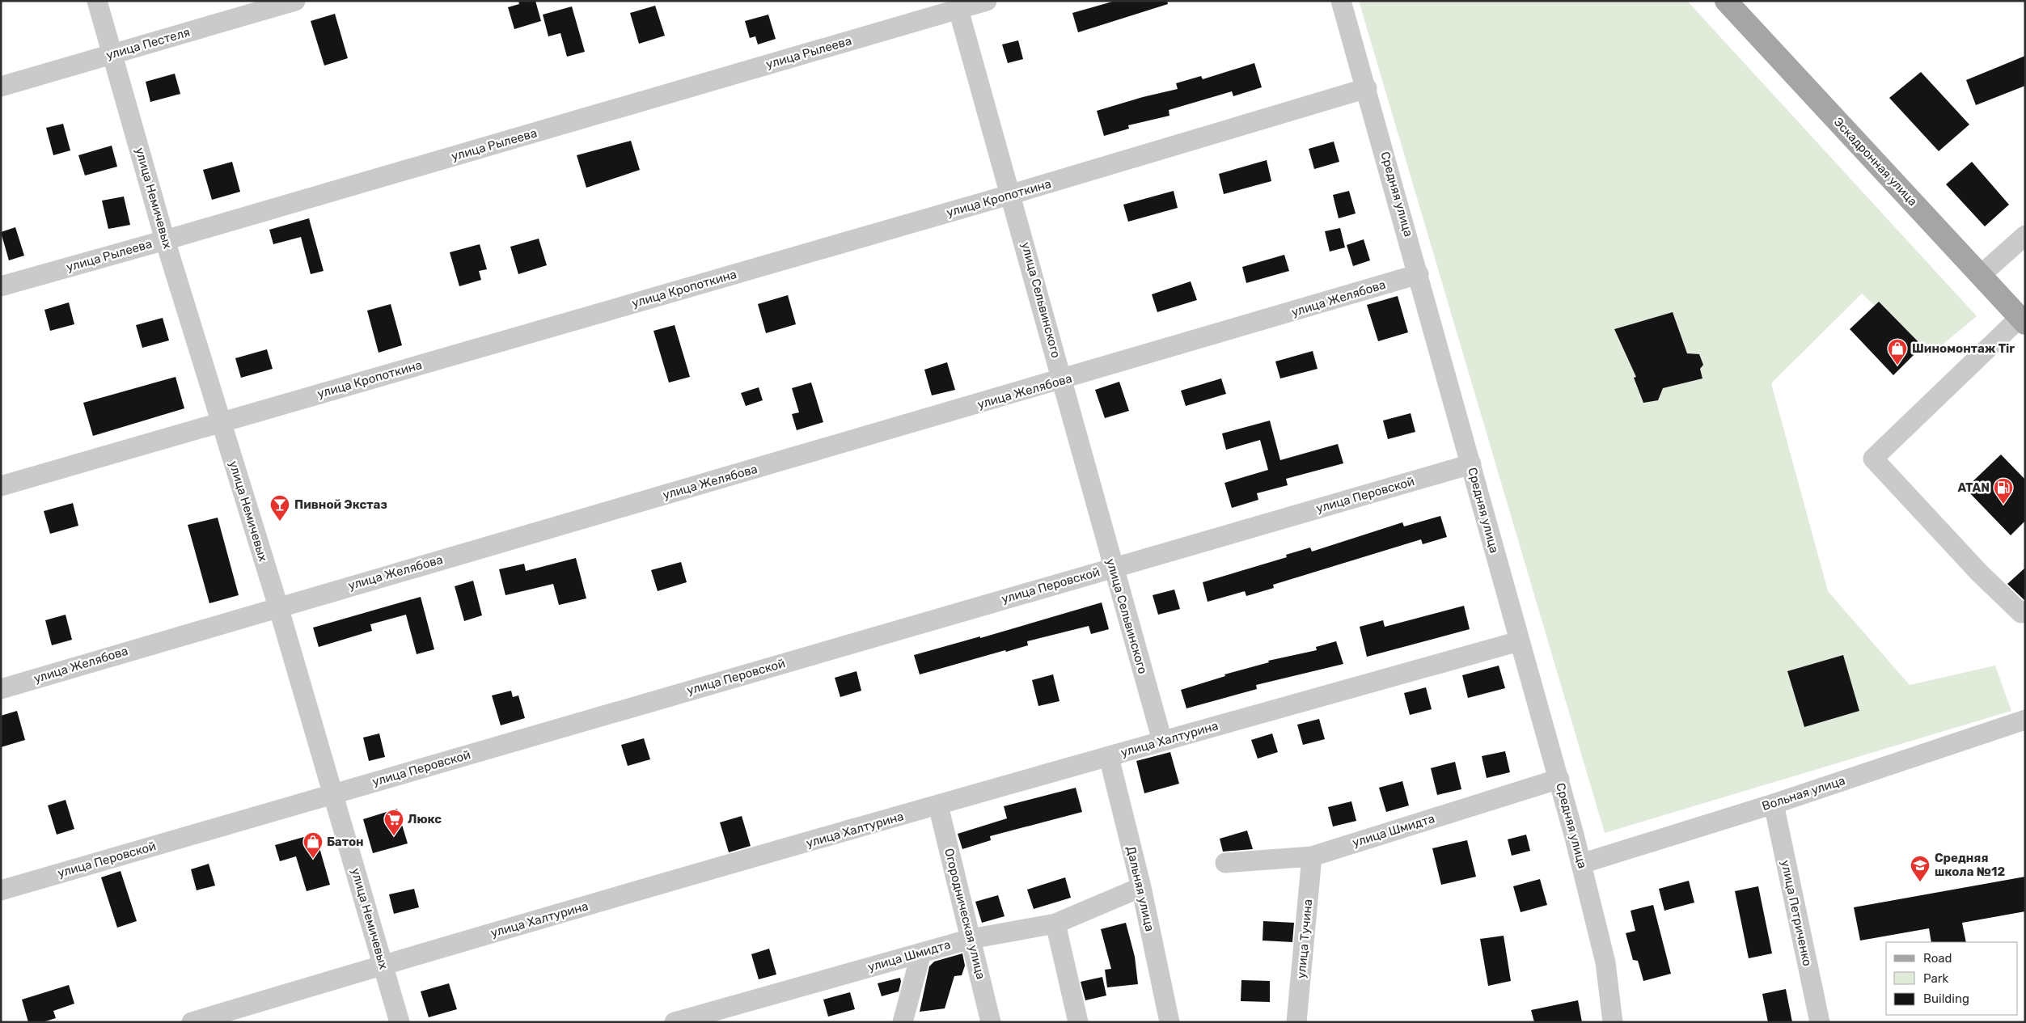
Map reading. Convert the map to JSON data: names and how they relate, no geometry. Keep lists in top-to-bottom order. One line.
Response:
{"streets":{"main road":["Эскадронная улица"],"street":["улица Пестеля","улица Рылеева","Средняя улица","улица Немичевых","улица Кропоткина","улица Желябова","улица Сельвинского","улица Перовской","улица Халтурина","Вольная улица","улица Шмидта","Дальняя улица","улица Петриченко","Огородническая улица","улица Тучина"]},"crossings":[["улица Пестеля","улица Немичевых"],["улица Рылеева","улица Немичевых"],["улица Рылеева","улица Сельвинского"],["Средняя улица","улица Кропоткина"],["Средняя улица","улица Желябова"],["Средняя улица","улица Перовской"],["Средняя улица","улица Халтурина"],["Средняя улица","Вольная улица"],["Средняя улица","улица Шмидта"],["улица Немичевых","улица Кропоткина"],["улица Немичевых","улица Желябова"],["улица Немичевых","улица Перовской"],["улица Немичевых","улица Халтурина"],["улица Кропоткина","улица Сельвинского"],["улица Желябова","улица Сельвинского"],["улица Сельвинского","улица Перовской"],["улица Сельвинского","улица Халтурина"],["улица Халтурина","Дальняя улица"],["улица Халтурина","Огородническая улица"],["Вольная улица","улица Петриченко"],["улица Шмидта","Дальняя улица"],["улица Шмидта","Огородническая улица"],["улица Шмидта","улица Тучина"]],"places":{"shop":["Шиномонтаж Tir","Батон"],"fuel station":["ATAN"],"bar":["Пивной Экстаз"],"supermarket":["Люкс"],"school or university":["Средняя школа №12"]},"legend":["Road","Park","Building"]}
